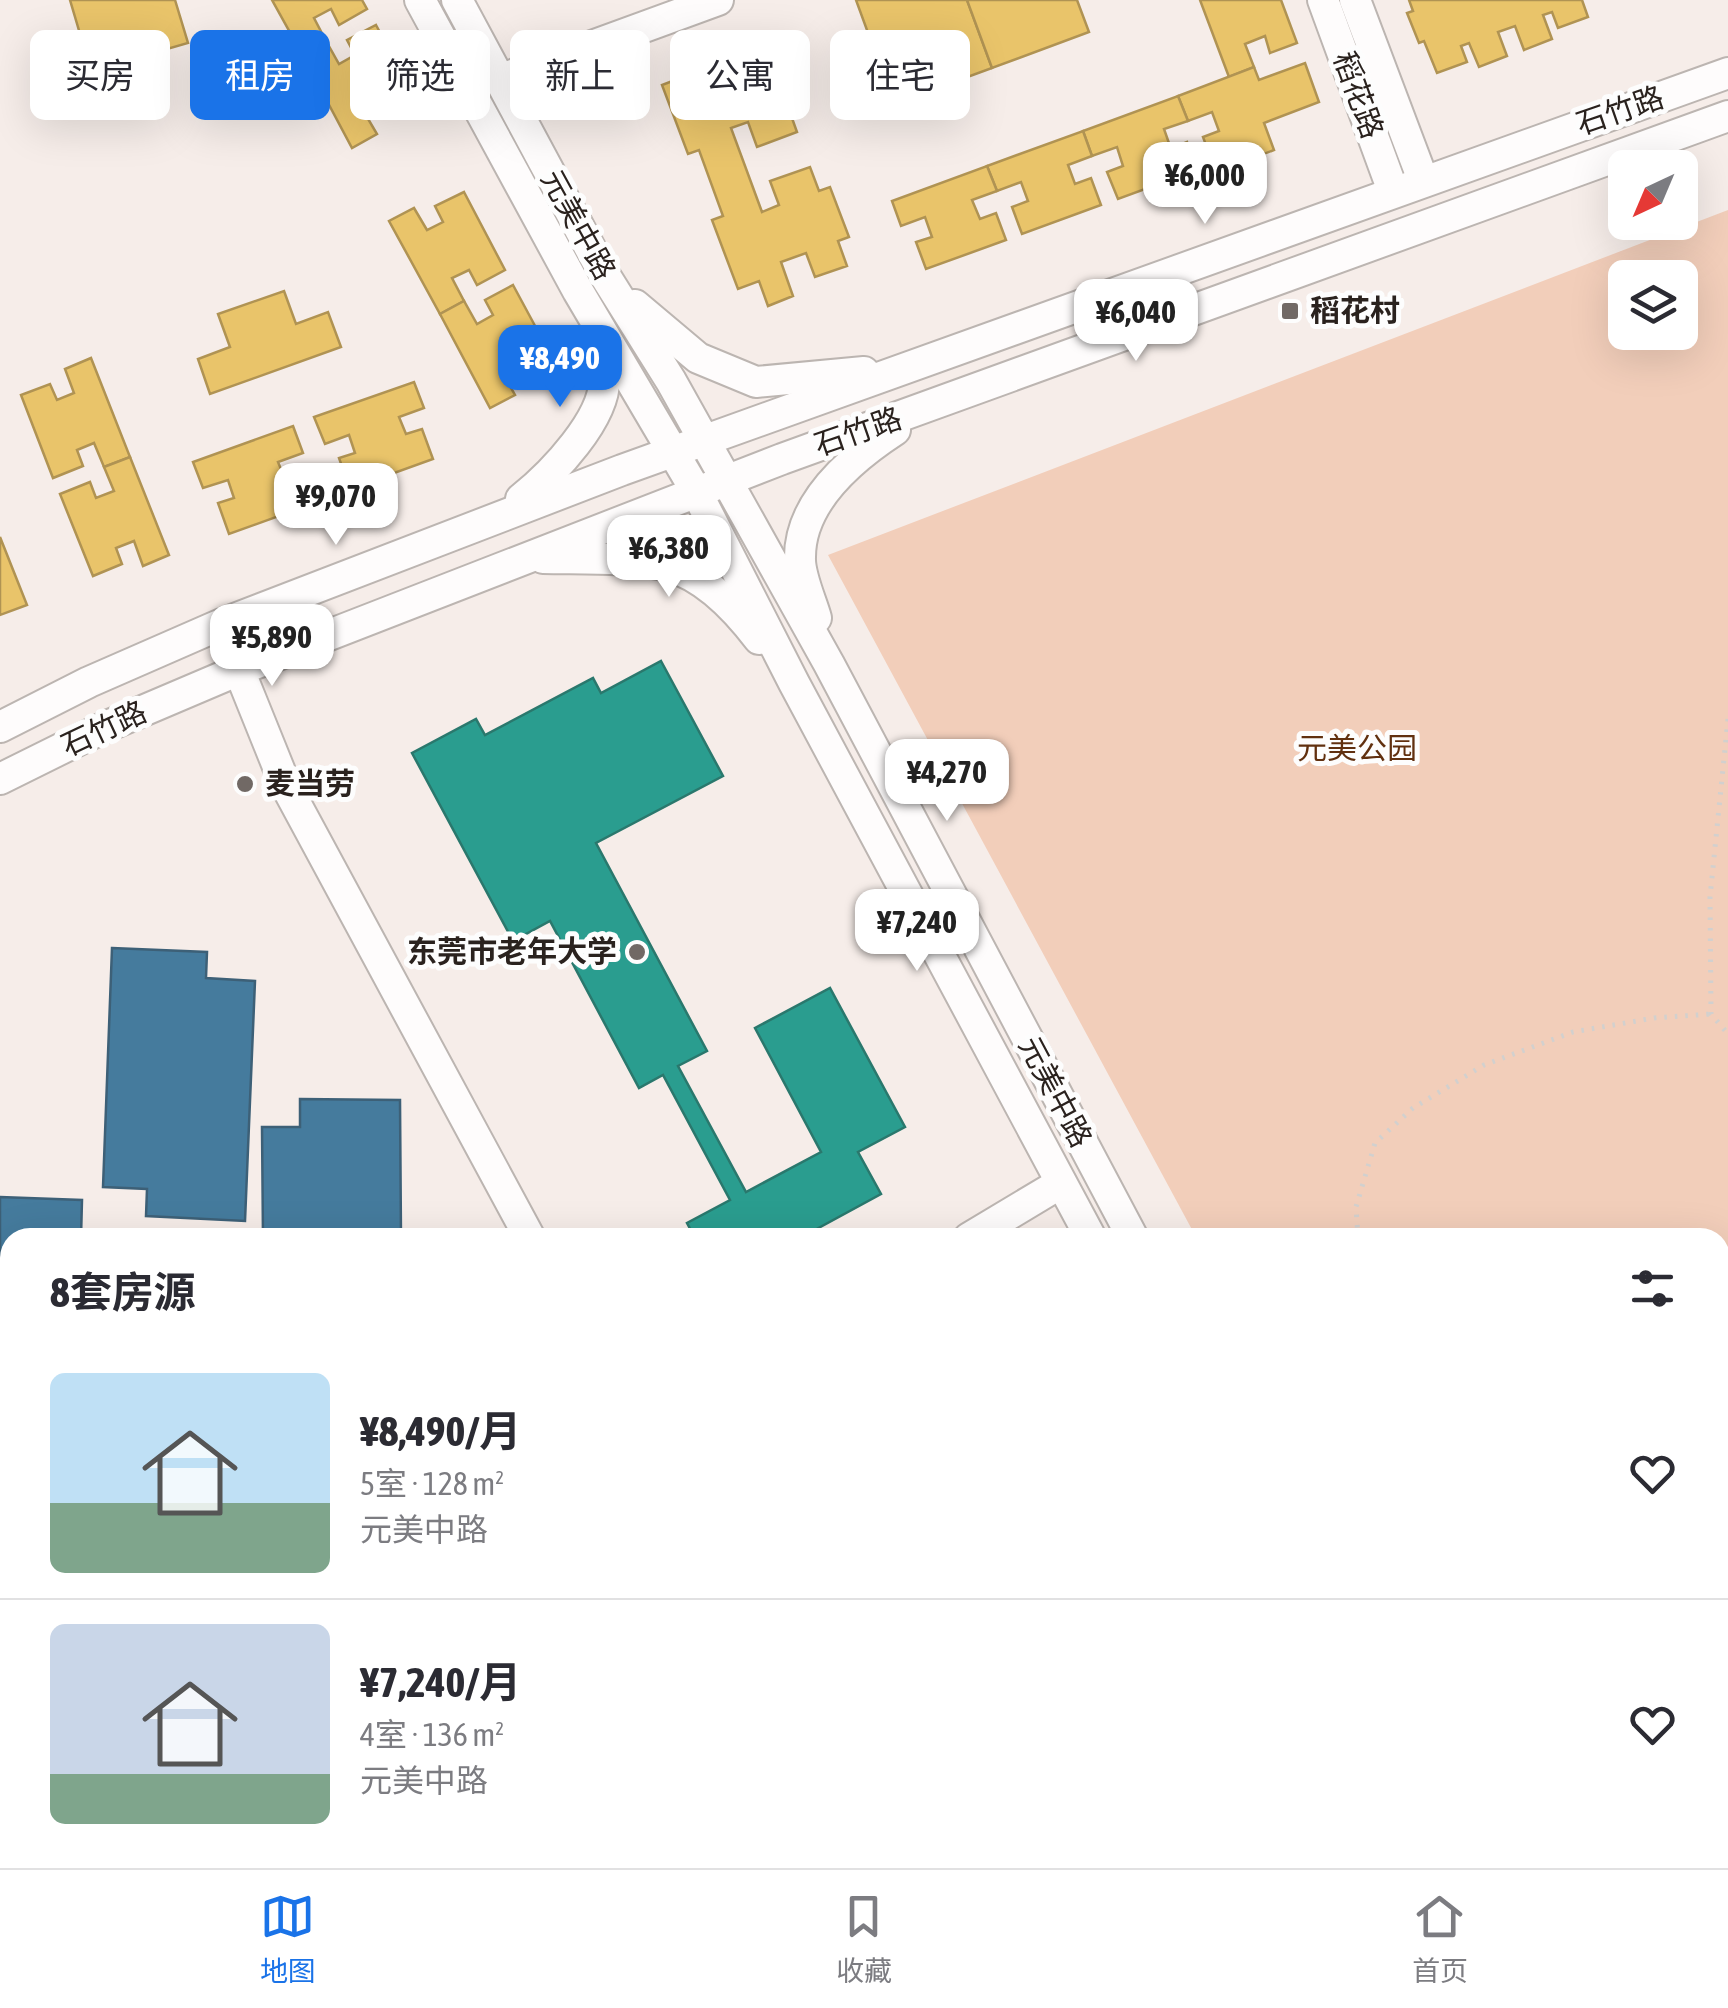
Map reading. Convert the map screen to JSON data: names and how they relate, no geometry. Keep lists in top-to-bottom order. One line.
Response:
{"streets":{"street":["稻花路","石竹路","元美中路"]},"crossings":[["稻花路","石竹路"],["石竹路","元美中路"]],"parks":["元美公园"],"places":{"transit":["稻花村"],"other":["麦当劳","东莞市老年大学"]},"north":"bottom left","page":{"chip":["买房","租房","筛选","新上","公寓","住宅"],"price":["¥6,000","¥6,040","¥8,490","¥9,070","¥6,380","¥5,890","¥4,270","¥7,240"],"heading":"8套房源","list":[{"name":"¥8,490/月","note":"5室 · 128 m² · 元美中路"},{"name":"¥7,240/月","note":"4室 · 136 m² · 元美中路"}],"tabs":["地图","收藏","首页"]}}
